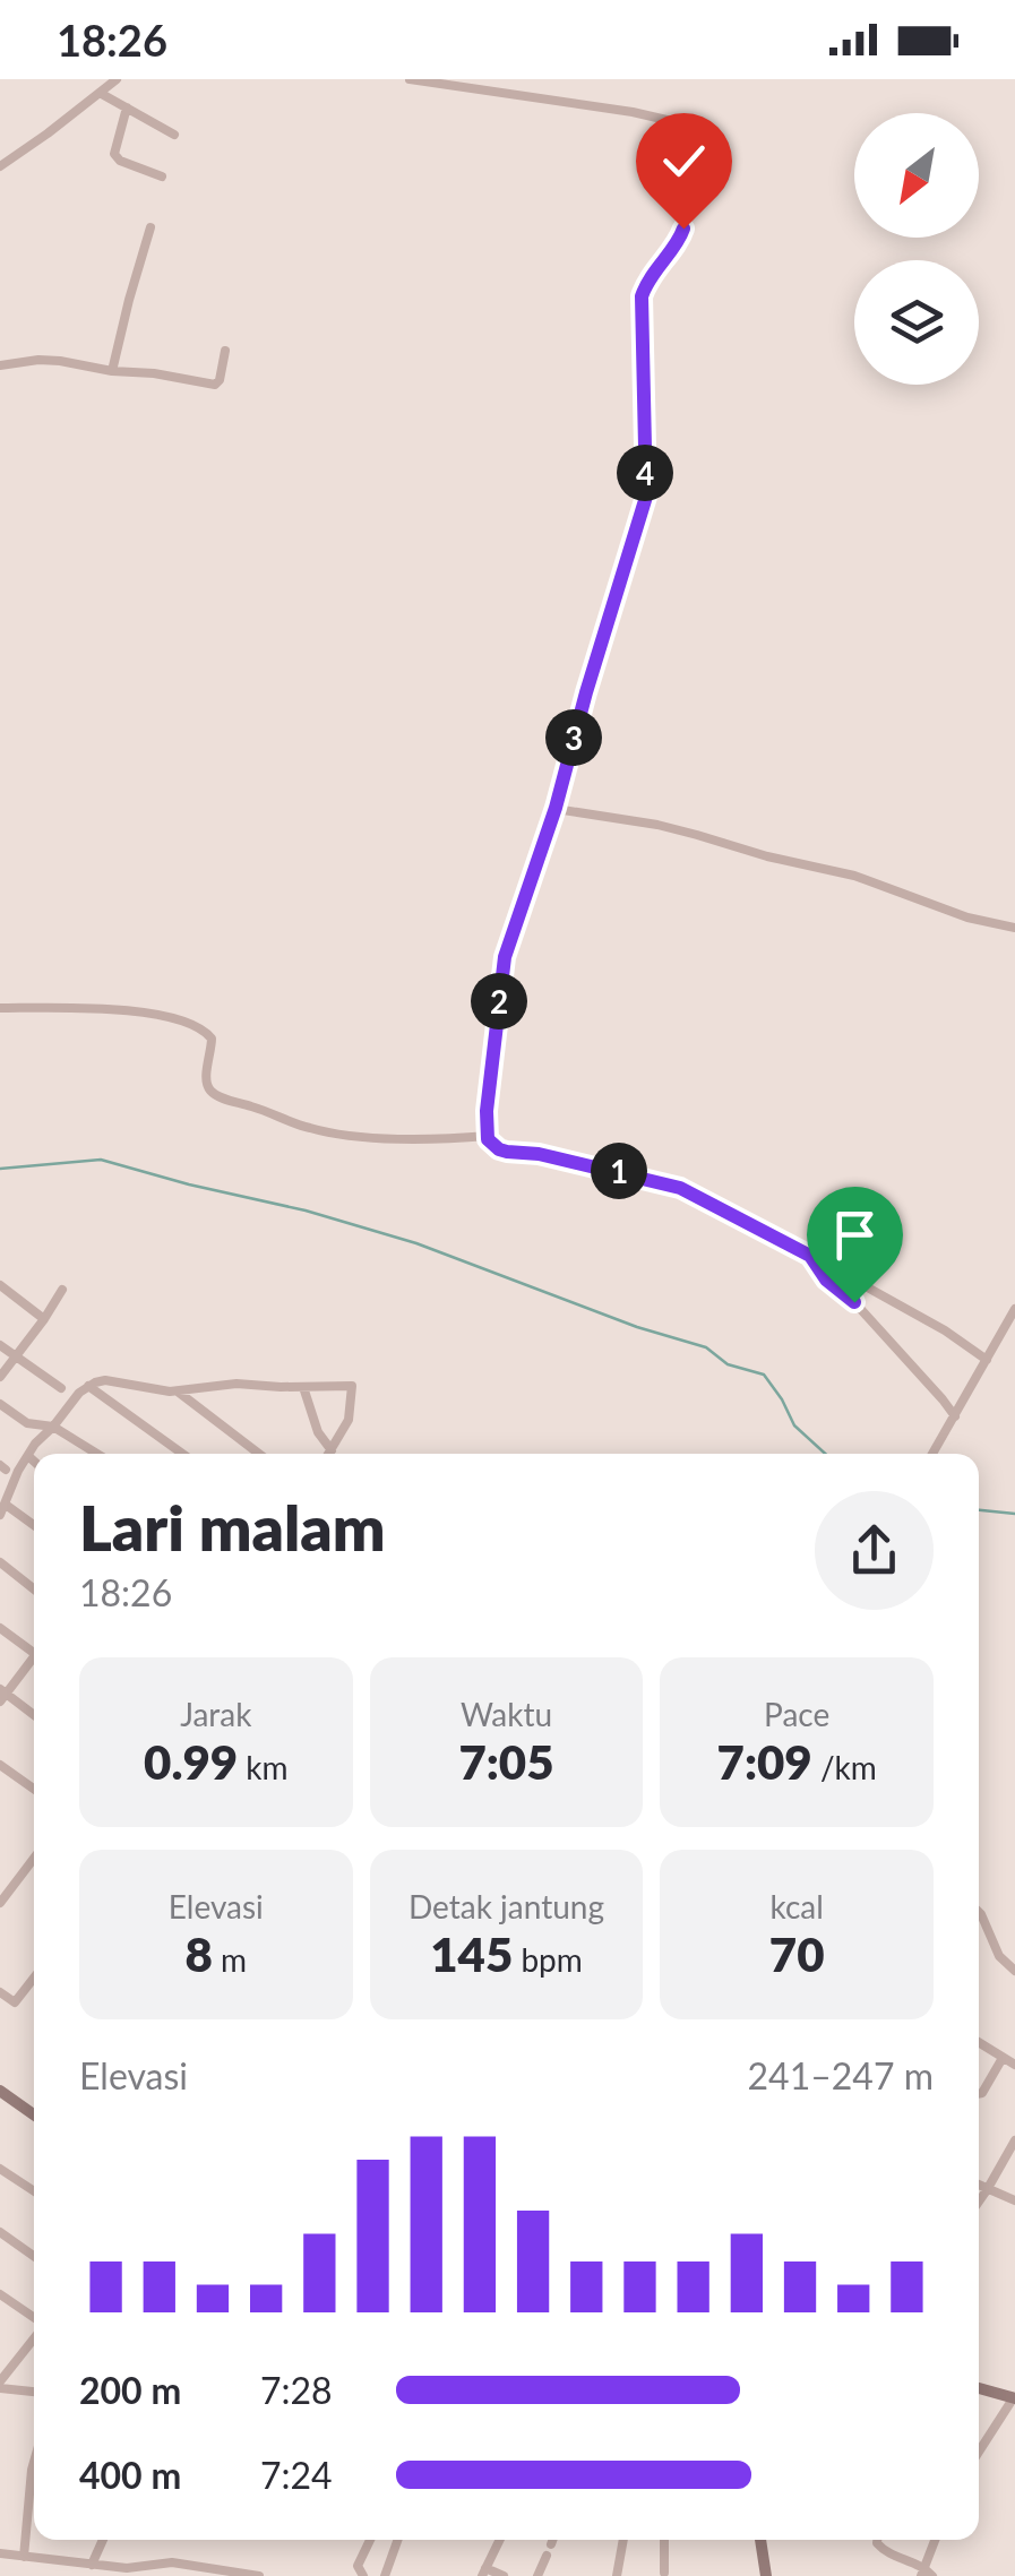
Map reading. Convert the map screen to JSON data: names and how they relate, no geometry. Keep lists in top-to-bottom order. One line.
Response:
{"north":"bottom left","page":{"status":"18:26","pins":["4","3","2","1"],"heading":["Lari malam","18:26"],"stats":[["Jarak","0.99 km"],["Waktu","7:05"],["Pace","7:09 /km"],["Elevasi","8 m"],["Detak jantung","145 bpm"],["kcal","70"]],"chart":["Elevasi","241–247 m"],"list":[{"name":"200 m","note":"7:28"},{"name":"400 m","note":"7:24"}]}}
